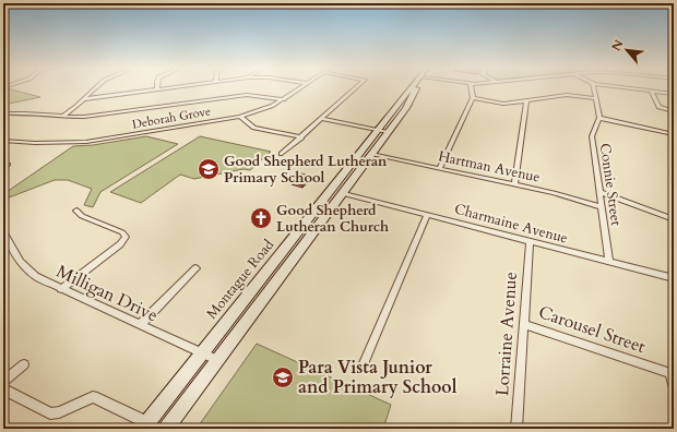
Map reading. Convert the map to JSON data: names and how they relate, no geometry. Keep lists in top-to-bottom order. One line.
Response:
{"streets":{"main road":["Montague Road"],"street":["Deborah Grove","Hartman Avenue","Connie Street","Charmaine Avenue","Milligan Drive","Carousel Street","Lorraine Avenue"]},"crossings":[["Hartman Avenue","Connie Street"],["Hartman Avenue","Montague Road"],["Connie Street","Charmaine Avenue"],["Charmaine Avenue","Montague Road"],["Charmaine Avenue","Lorraine Avenue"],["Montague Road","Milligan Drive"],["Carousel Street","Lorraine Avenue"]],"places":{"school or university":["Good Shepherd Lutheran Primary School","Para Vista Junior and Primary School"],"church":["Good Shepherd Lutheran Church"]},"north":"top left"}
